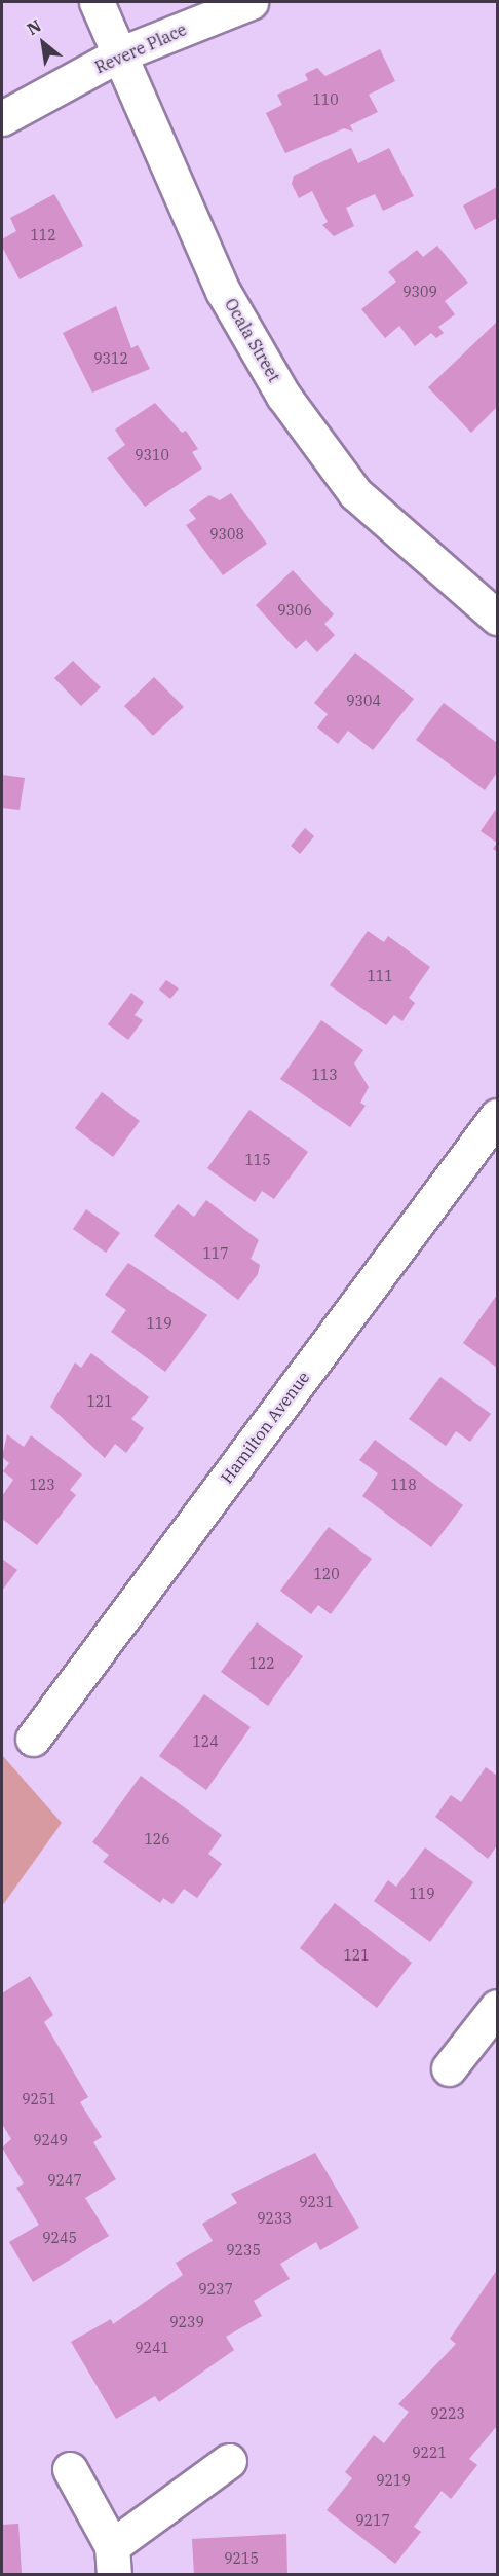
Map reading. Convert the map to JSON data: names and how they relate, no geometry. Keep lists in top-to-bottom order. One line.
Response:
{"streets":{"street":["Revere Place","Ocala Street","Hamilton Avenue"]},"crossings":[["Revere Place","Ocala Street"]],"house_numbers":["110","112","9309","9312","9310","9308","9306","9304","111","113","115","117","119","121","123","118","120","122","124","126","119","121","9251","9249","9247","9231","9233","9245","9235","9237","9239","9241","9223","9221","9219","9217","9215"],"north":"top left"}
